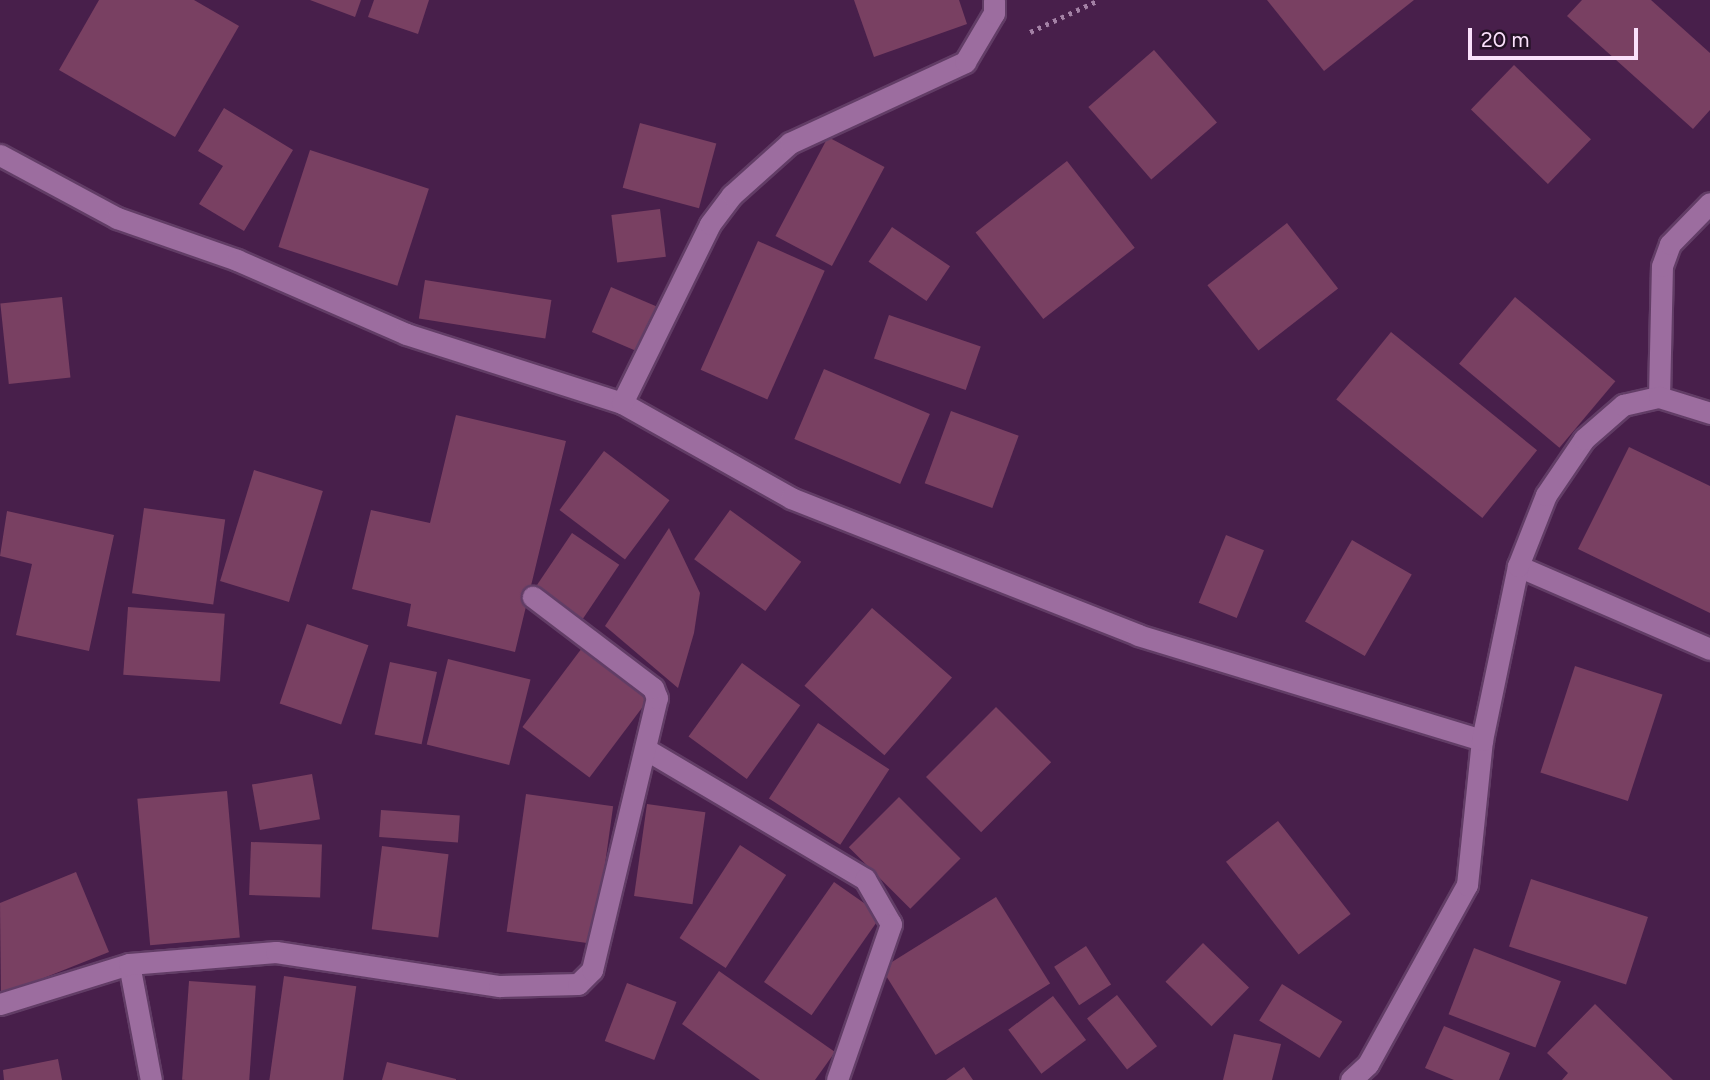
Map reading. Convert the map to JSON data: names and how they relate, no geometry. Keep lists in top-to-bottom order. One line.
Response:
{"scale_bar":"20 m"}
